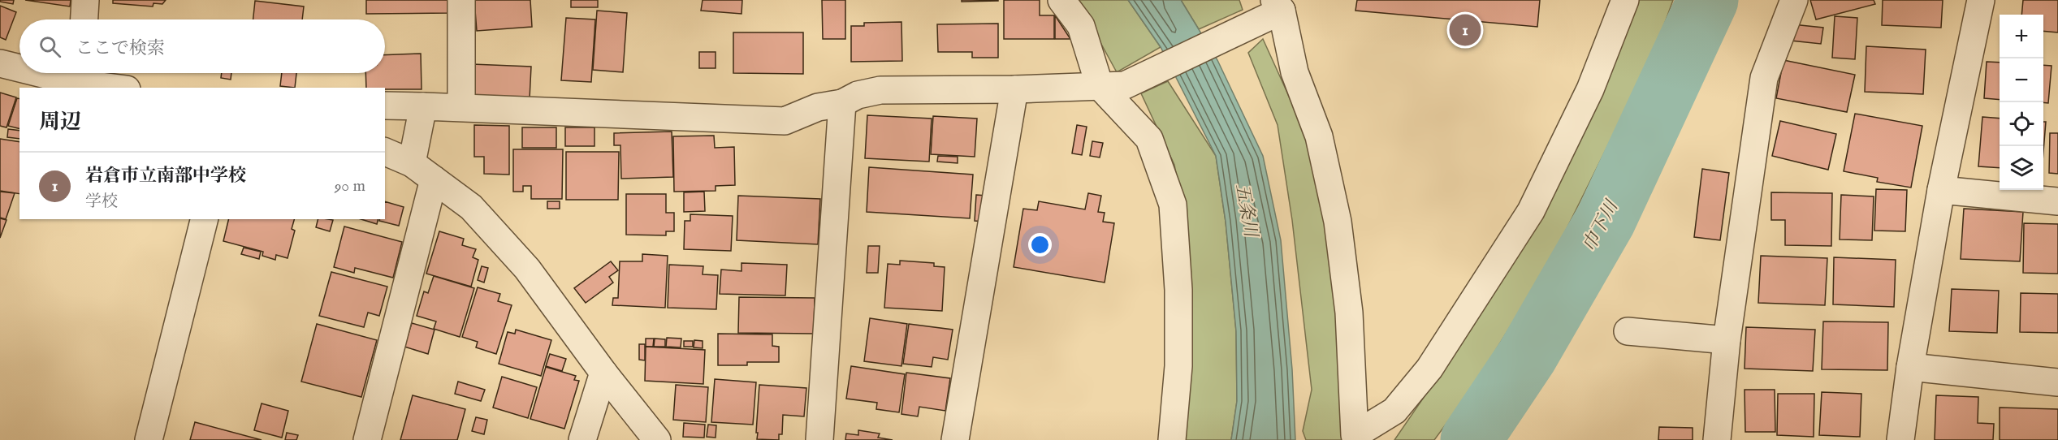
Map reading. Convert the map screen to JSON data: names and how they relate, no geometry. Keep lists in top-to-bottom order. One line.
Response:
{"water":["五条川","巾下川"],"page":{"pins":"1","map_buttons":["+","−"],"search":"ここで検索","heading":"周辺","list":[{"mark":"1","name":"岩倉市立南部中学校","note":"学校","value":"90 m"}]}}
